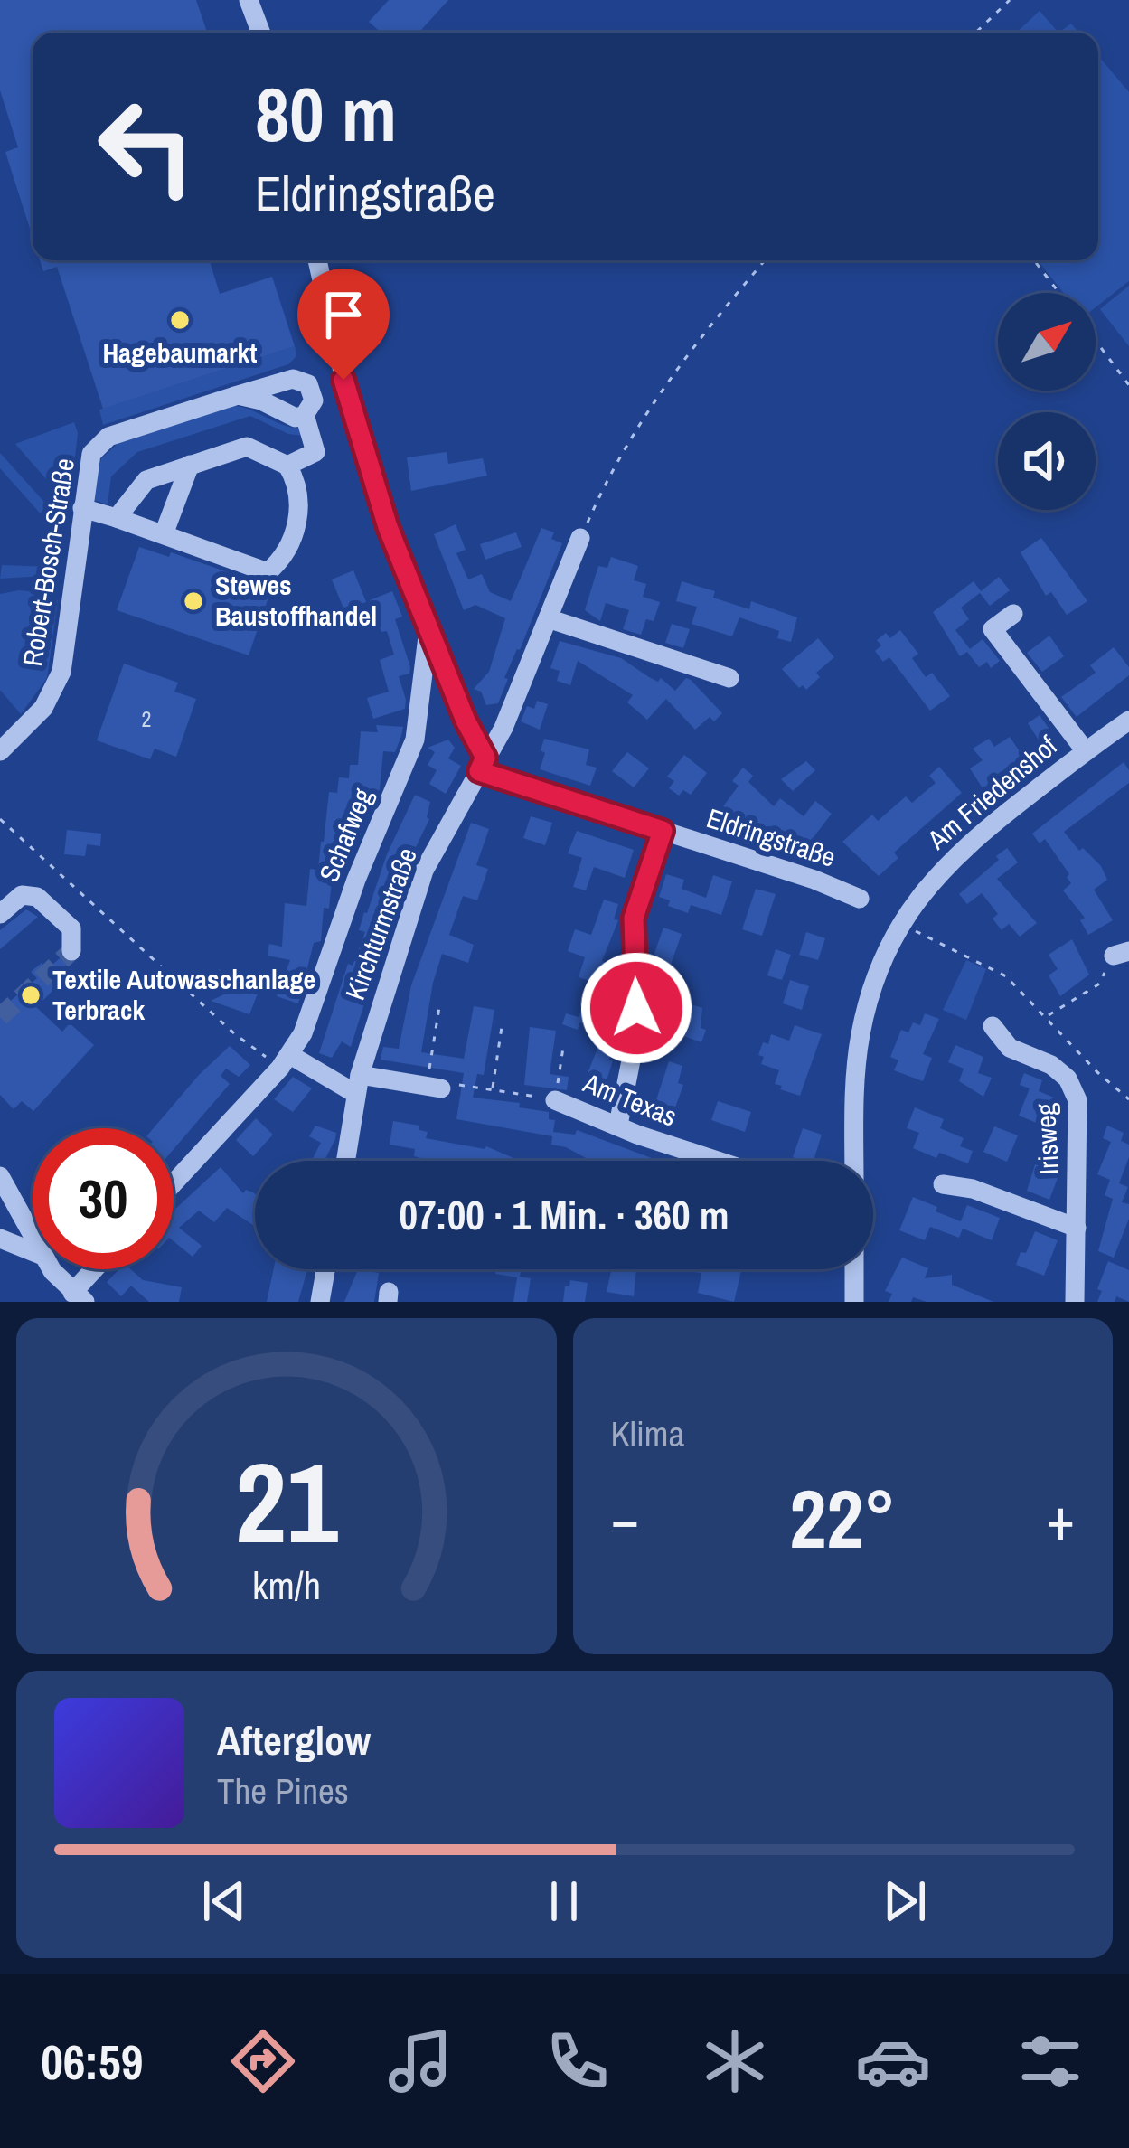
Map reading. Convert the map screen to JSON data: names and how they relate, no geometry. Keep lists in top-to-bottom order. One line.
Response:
{"streets":{"street":["Robert-Bosch-Straße","Am Friedenshof","Schafweg","Eldringstraße","Kirchturmstraße","Am Texas","Irisweg"]},"crossings":[["Schafweg","Eldringstraße"],["Schafweg","Kirchturmstraße"],["Eldringstraße","Kirchturmstraße"]],"places":["Hagebaumarkt","Stewes Baustoffhandel","Textile Autowaschanlage Terbrack"],"house_numbers":["2"],"north":"top right","page":{"turn":["80 m","Eldringstraße"],"limit":"30","trip":"07:00 · 1 Min. · 360 m","tile":"Klima","heat":["−","22°","+"],"song":["Afterglow","The Pines"],"tabs":"06:59","gauge":["21","km/h"]}}
